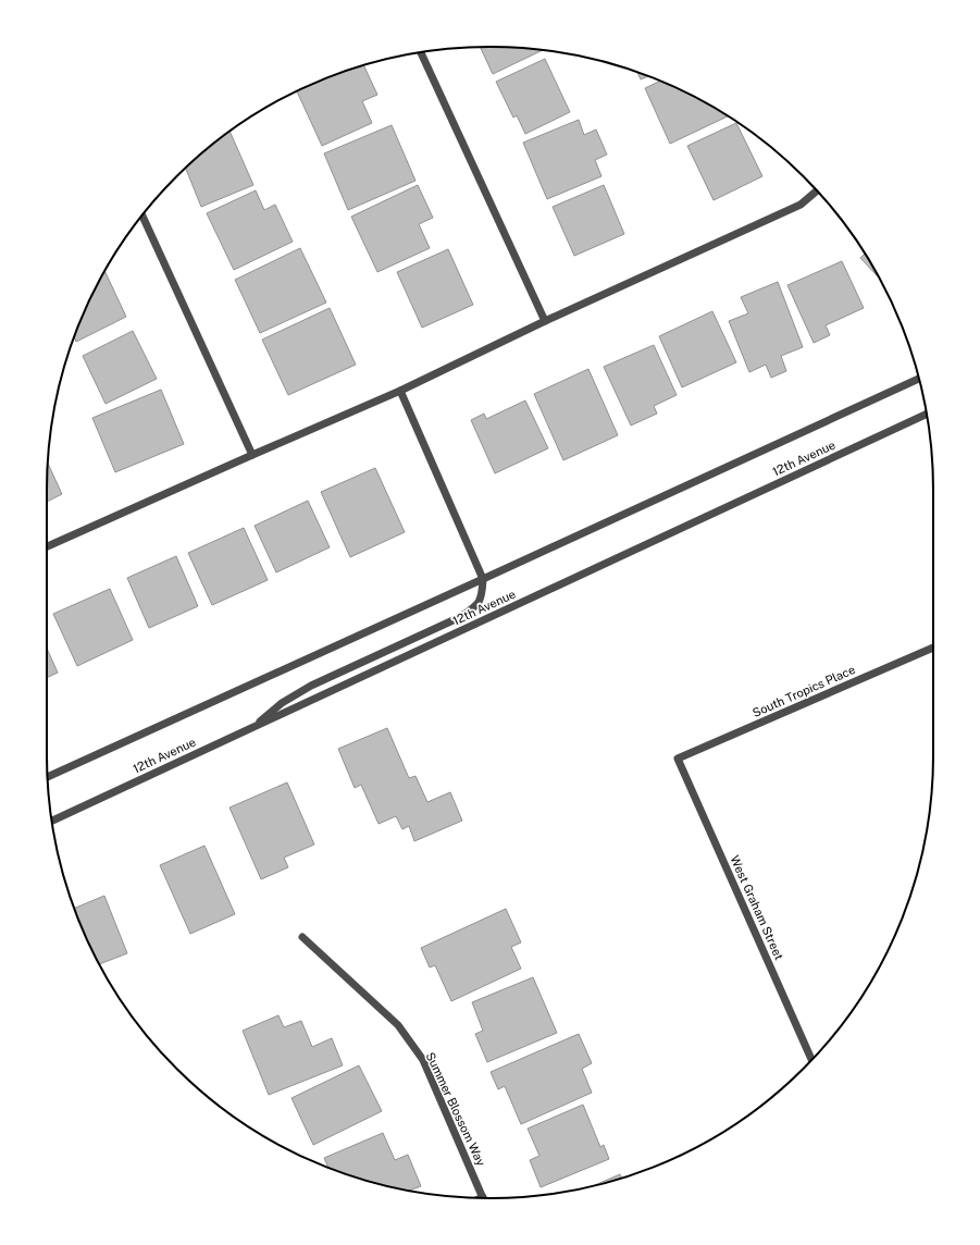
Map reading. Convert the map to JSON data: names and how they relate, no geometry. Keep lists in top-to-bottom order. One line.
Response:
{"streets":{"street":["12th Avenue","South Tropics Place","West Graham Street","Summer Blossom Way"]},"crossings":[["South Tropics Place","West Graham Street"]]}
